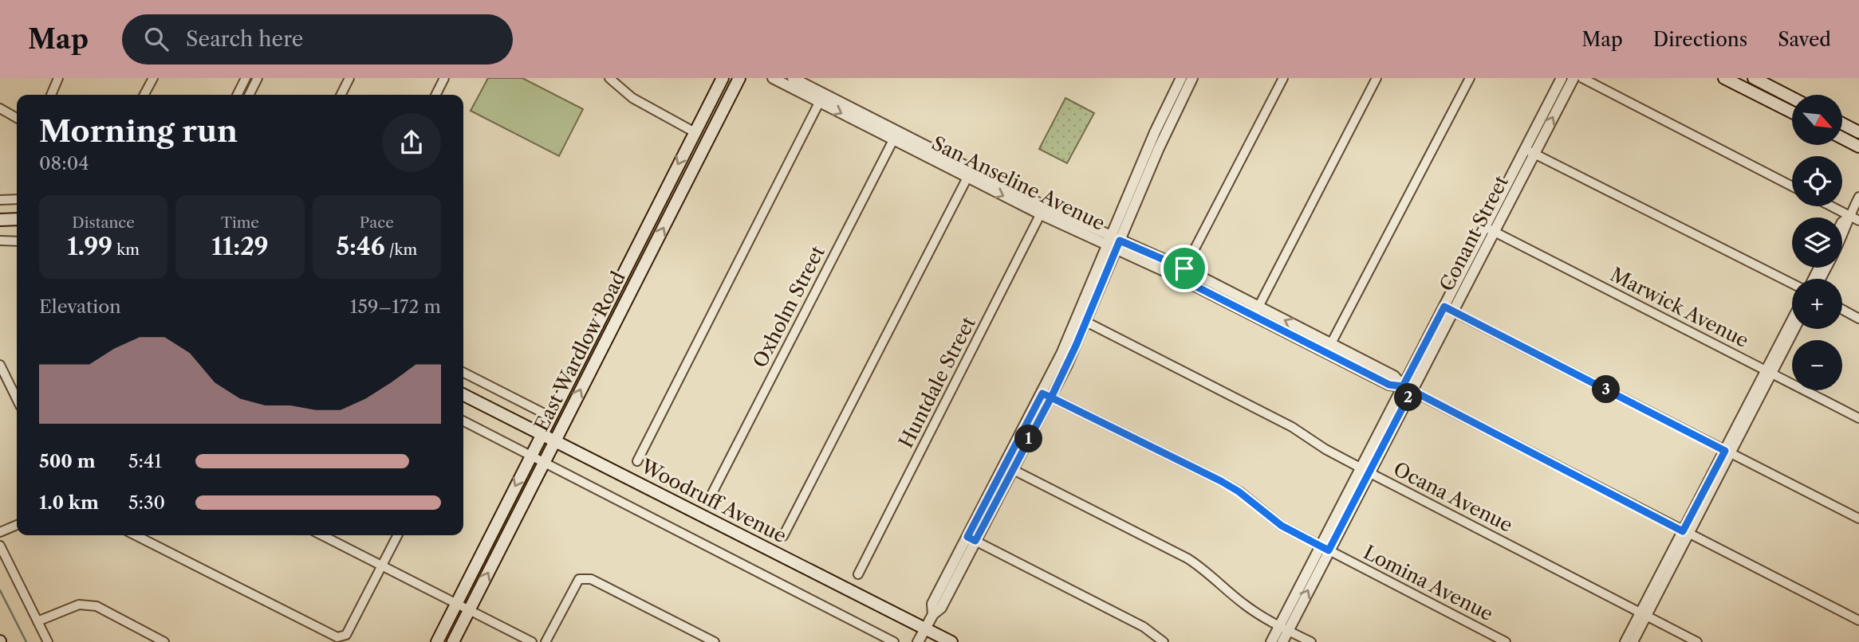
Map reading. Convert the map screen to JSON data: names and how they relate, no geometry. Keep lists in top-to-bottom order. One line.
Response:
{"streets":{"main road":["East Wardlow Road","Woodruff Avenue"],"street":["San Anseline Avenue","Conant Street","Oxholm Street","Marwick Avenue","Huntdale Street","Ocana Avenue","Lomina Avenue"]},"crossings":[["San Anseline Avenue","Conant Street"],["San Anseline Avenue","Oxholm Street"],["San Anseline Avenue","Huntdale Street"],["Conant Street","Marwick Avenue"],["Conant Street","Ocana Avenue"],["Conant Street","Lomina Avenue"],["East Wardlow Road","Woodruff Avenue"]],"north":"bottom right","page":{"header":"Map","search":"Search here","nav":["Map","Directions","Saved"],"map_buttons":["+","−"],"heading":["Morning run","08:04"],"stats":[["Distance","1.99 km"],["Time","11:29"],["Pace","5:46 /km"]],"chart":["Elevation","159–172 m"],"pins":["3","2","1"],"list":[{"name":"500 m","note":"5:41"},{"name":"1.0 km","note":"5:30"}]}}
